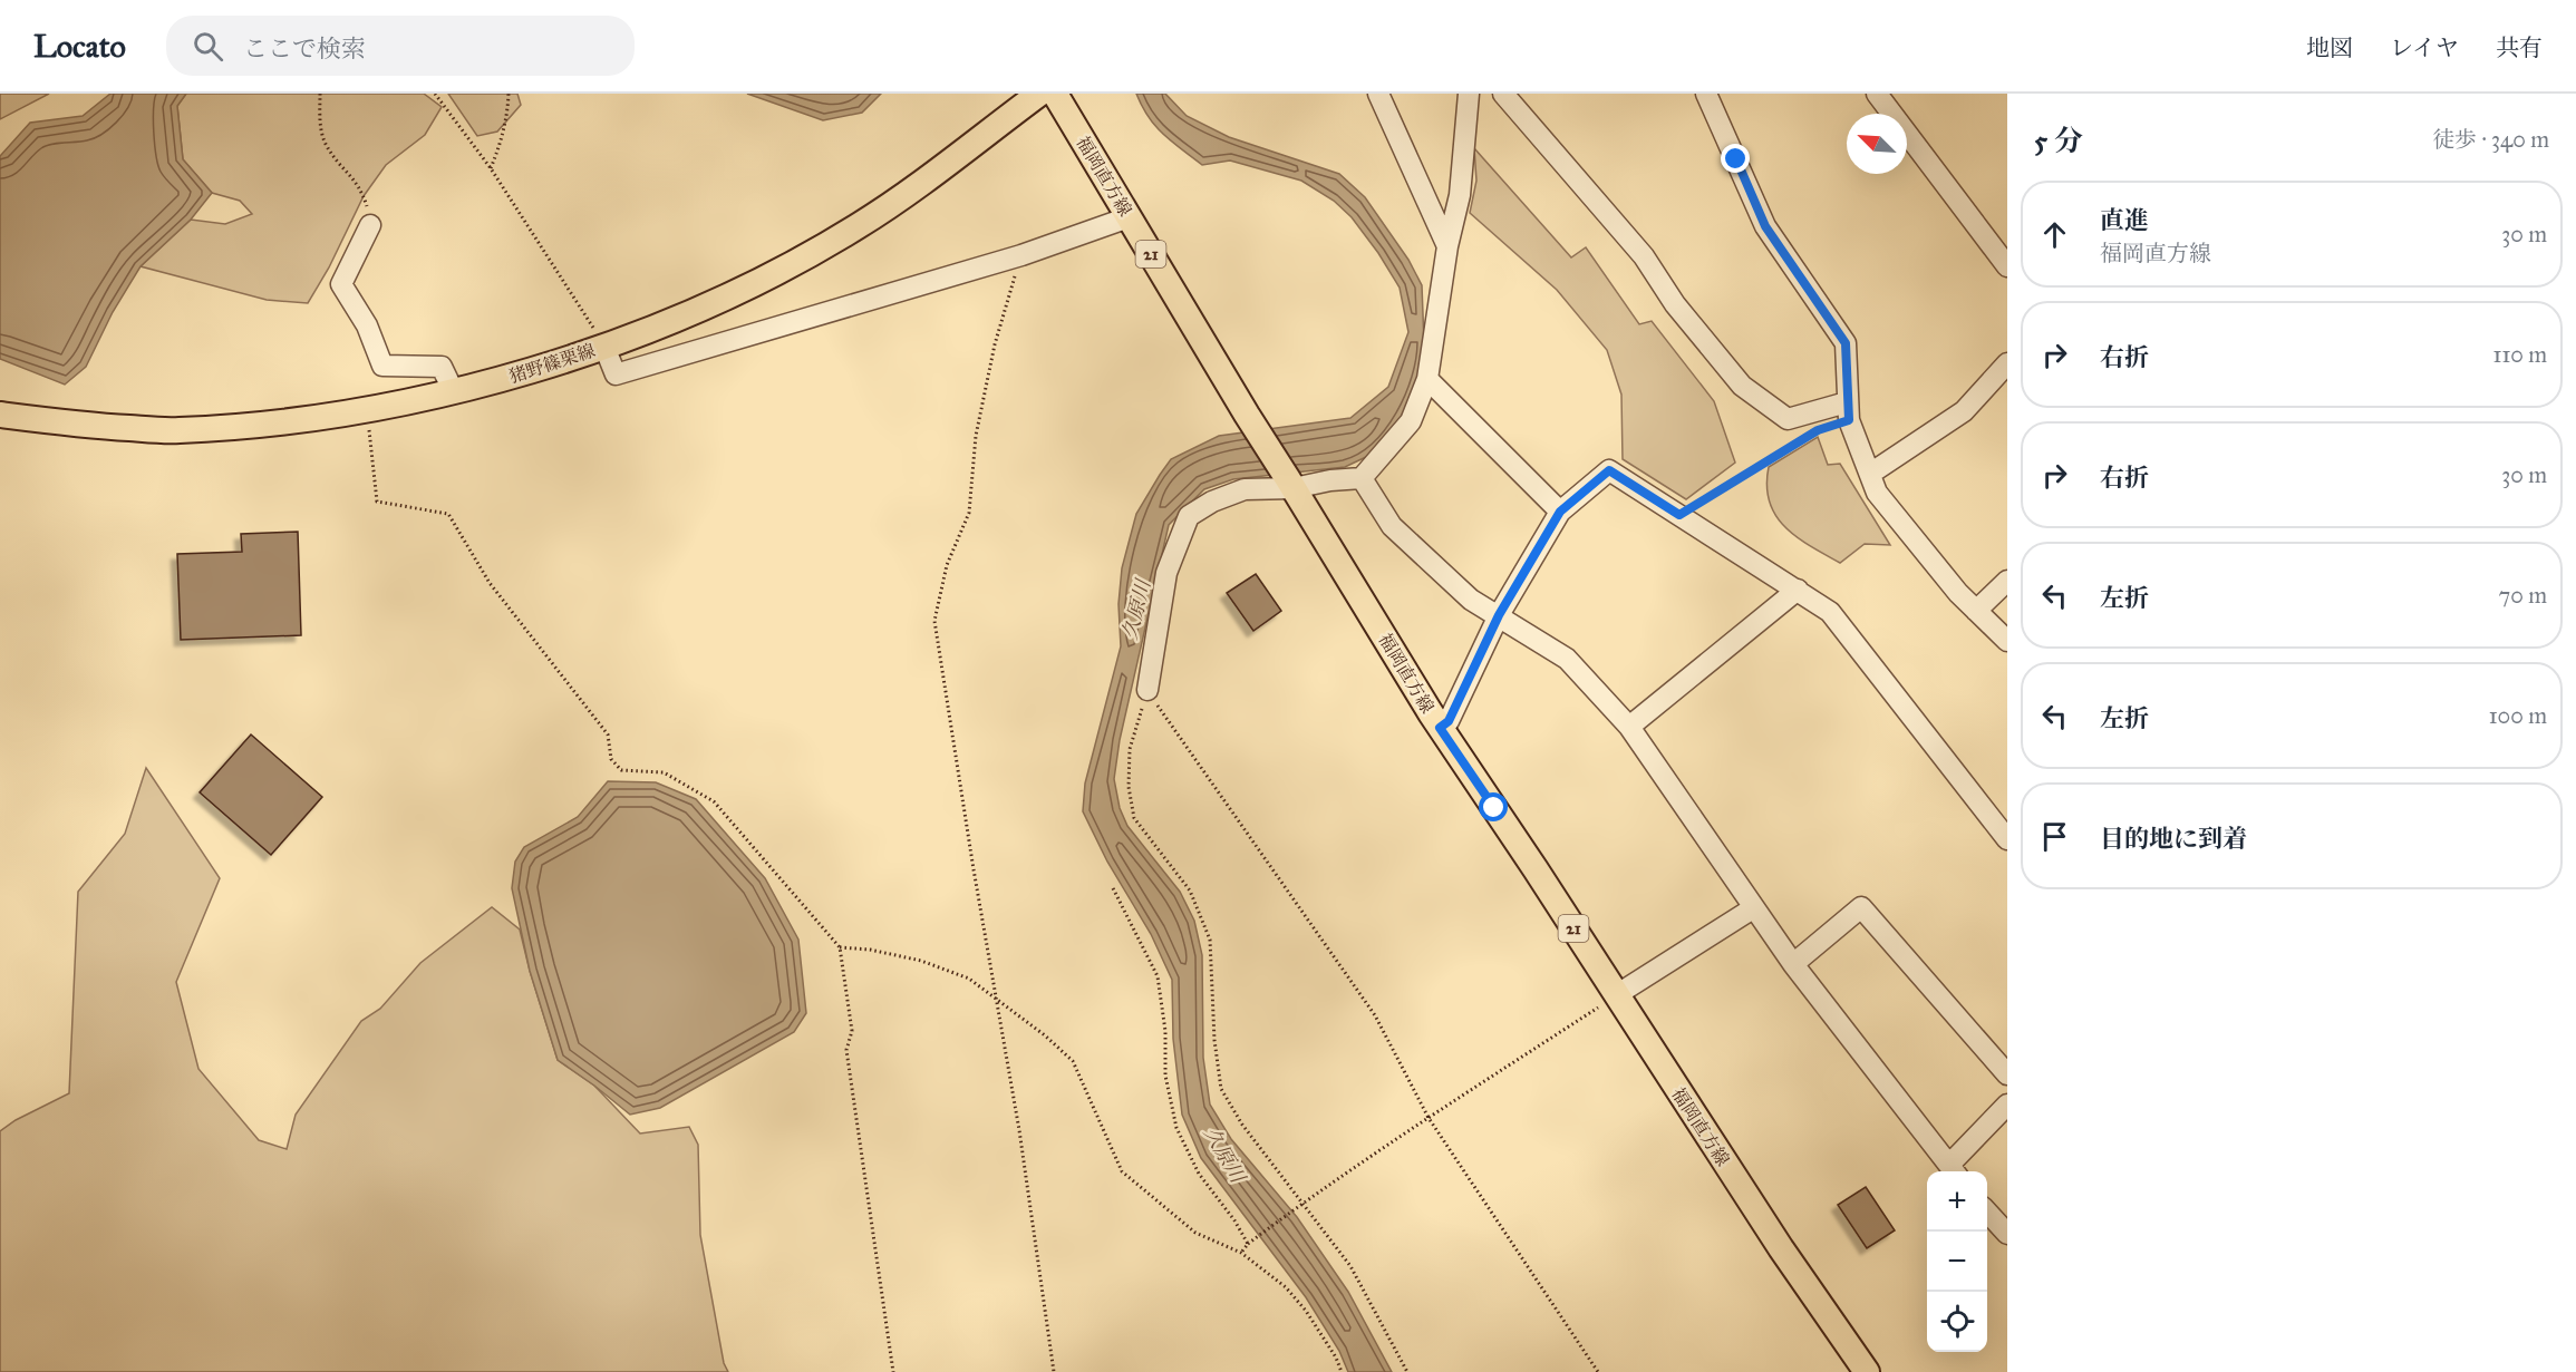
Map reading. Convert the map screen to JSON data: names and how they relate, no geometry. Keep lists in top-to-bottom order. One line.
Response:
{"streets":{"main road":["福岡直方線","21","猪野篠栗線"]},"water":["久原川"],"north":"top left","page":{"header":"Locato","search":"ここで検索","nav":["地図","レイヤ","共有"],"heading":["5 分","徒歩 · 340 m"],"list":[["直進","福岡直方線","30 m"],["右折","110 m"],["右折","30 m"],["左折","70 m"],["左折","100 m"],"目的地に到着"],"map_buttons":["+","−"]}}
